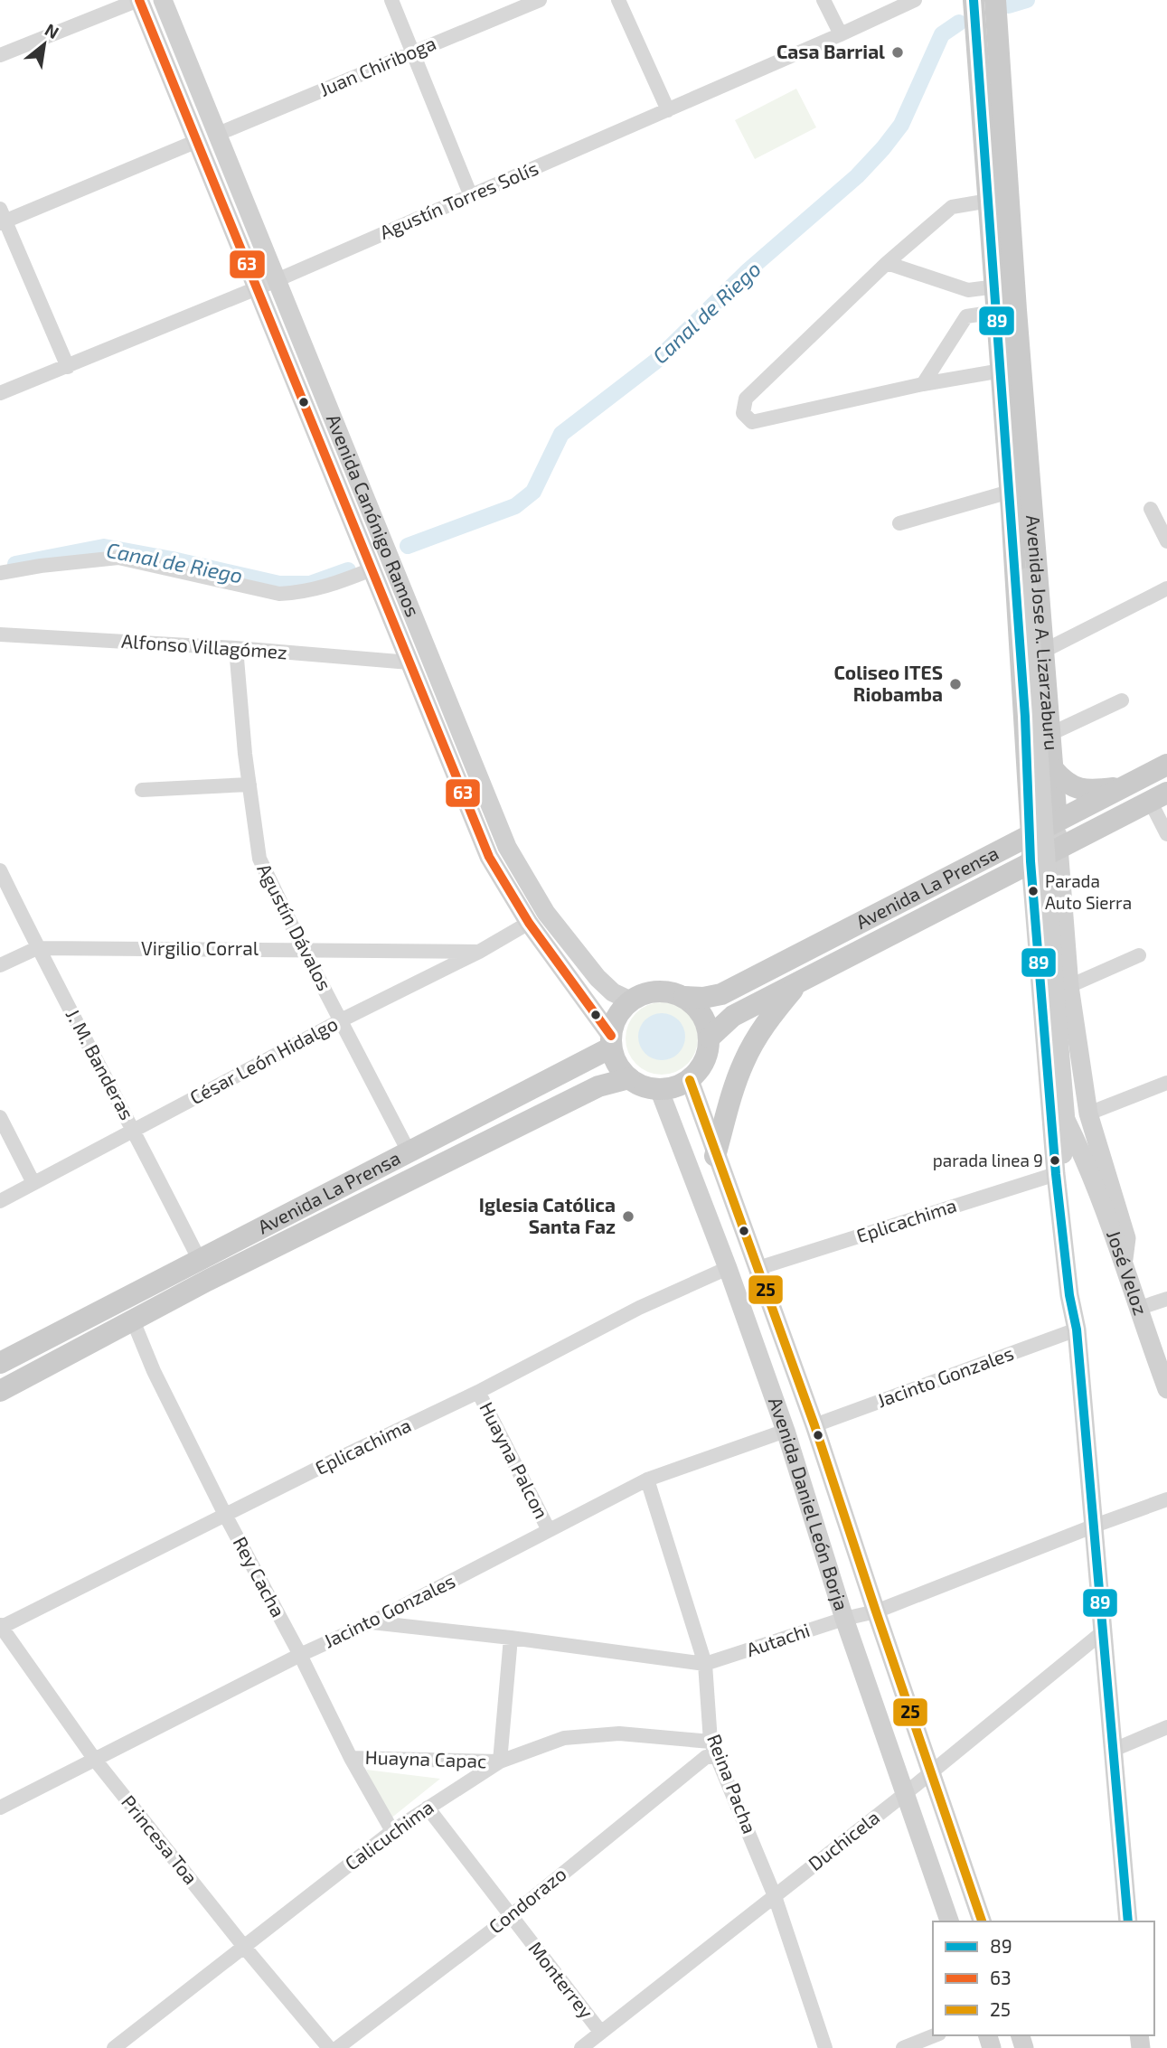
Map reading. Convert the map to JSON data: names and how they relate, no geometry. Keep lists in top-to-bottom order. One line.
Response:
{"streets":{"main road":["Avenida Canónigo Ramos","Avenida Jose A. Lizarzaburu","Avenida La Prensa","José Veloz","Avenida Daniel León Borja"],"street":["Juan Chiriboga","Agustín Torres Solís","Alfonso Villagómez","Agustín Dávalos","Virgilio Corral","César León Hidalgo","J. M. Banderas","Eplicachima","Jacinto Gonzales","Huayna Palcon","Rey Cacha","Autachi","Huayna Capac","Reina Pacha","Calicuchima","Princesa Toa","Duchicela","Condorazo","Monterrey"]},"crossings":[["Juan Chiriboga","Avenida Canónigo Ramos"],["Agustín Torres Solís","Avenida Canónigo Ramos"],["Avenida Canónigo Ramos","Alfonso Villagómez"],["Avenida Canónigo Ramos","Avenida La Prensa"],["Avenida Canónigo Ramos","César León Hidalgo"],["Avenida Canónigo Ramos","Avenida Daniel León Borja"],["Avenida Jose A. Lizarzaburu","Avenida La Prensa"],["Avenida Jose A. Lizarzaburu","Eplicachima"],["Avenida Jose A. Lizarzaburu","José Veloz"],["Alfonso Villagómez","Agustín Dávalos"],["Avenida La Prensa","Agustín Dávalos"],["Avenida La Prensa","J. M. Banderas"],["Avenida La Prensa","Avenida Daniel León Borja"],["Avenida La Prensa","Rey Cacha"],["Agustín Dávalos","Virgilio Corral"],["Agustín Dávalos","César León Hidalgo"],["Virgilio Corral","César León Hidalgo"],["Virgilio Corral","J. M. Banderas"],["César León Hidalgo","J. M. Banderas"],["Eplicachima","Huayna Palcon"],["Eplicachima","Avenida Daniel León Borja"],["Eplicachima","Rey Cacha"],["Eplicachima","Princesa Toa"],["Jacinto Gonzales","Huayna Palcon"],["Jacinto Gonzales","Avenida Daniel León Borja"],["Jacinto Gonzales","Rey Cacha"],["Jacinto Gonzales","Autachi"],["Jacinto Gonzales","Reina Pacha"],["Jacinto Gonzales","Princesa Toa"],["Avenida Daniel León Borja","Autachi"],["Avenida Daniel León Borja","Duchicela"],["Rey Cacha","Huayna Capac"],["Rey Cacha","Calicuchima"],["Autachi","Reina Pacha"],["Huayna Capac","Calicuchima"],["Reina Pacha","Calicuchima"],["Reina Pacha","Duchicela"],["Reina Pacha","Condorazo"],["Calicuchima","Princesa Toa"],["Calicuchima","Monterrey"],["Duchicela","Monterrey"],["Condorazo","Monterrey"]],"water":["Canal de Riego"],"places":["Casa Barrial","Coliseo ITES Riobamba","Parada Auto Sierra","parada linea 9","Iglesia Católica Santa Faz"],"lines":["transit line 89","transit line 63","transit line 25"],"legend":["89","63","25"],"north":"top right"}
